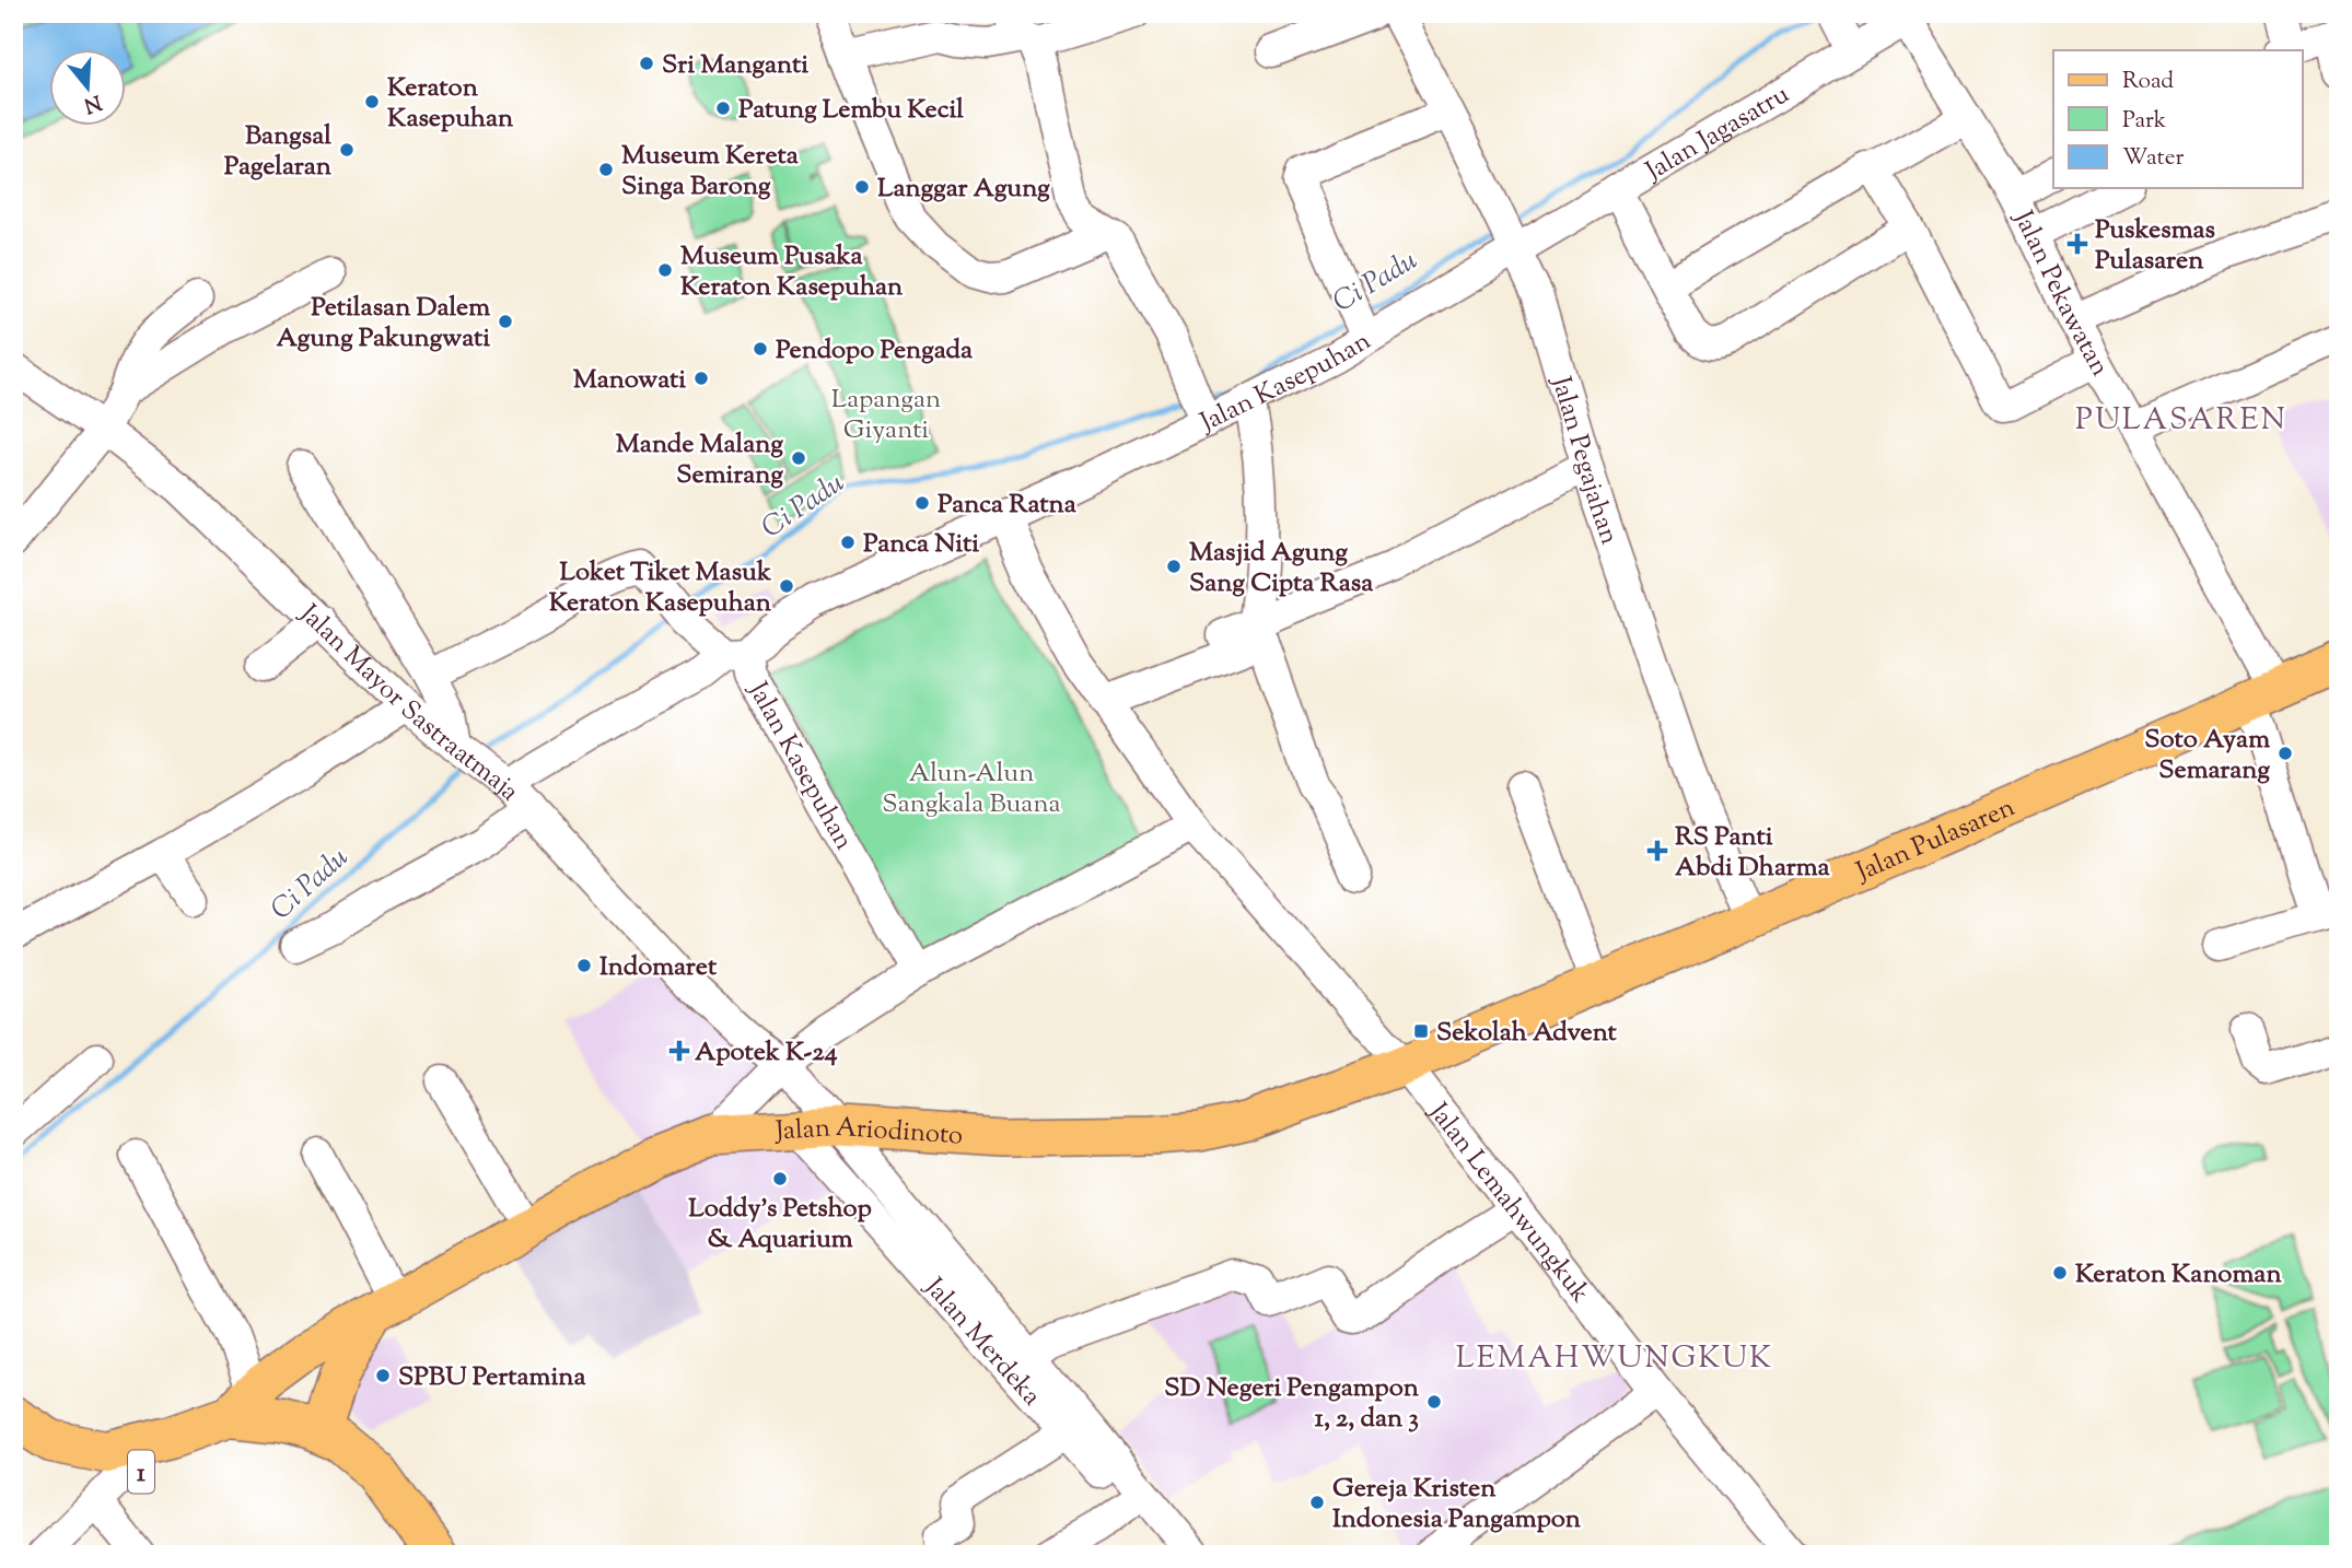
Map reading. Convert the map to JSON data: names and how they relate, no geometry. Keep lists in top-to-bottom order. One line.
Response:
{"streets":{"highway":["1"],"main road":["Jalan Pulasaren","Jalan Ariodinoto"],"street":["Jalan Jagasatru","Jalan Pekawatan","Jalan Kasepuhan","Jalan Pegajahan","Jalan Mayor Sastraatmaja","Jalan Lemahwungkuk","Jalan Merdeka"]},"crossings":[["Jalan Jagasatru","Jalan Pekawatan"],["Jalan Jagasatru","Jalan Kasepuhan"],["Jalan Jagasatru","Jalan Pegajahan"],["Jalan Pekawatan","Jalan Pulasaren"],["Jalan Kasepuhan","Jalan Pegajahan"],["Jalan Pegajahan","Jalan Pulasaren"],["Jalan Mayor Sastraatmaja","Jalan Ariodinoto"],["Jalan Mayor Sastraatmaja","Jalan Merdeka"],["Jalan Pulasaren","Jalan Ariodinoto"],["Jalan Pulasaren","Jalan Lemahwungkuk"],["Jalan Ariodinoto","Jalan Lemahwungkuk"],["Jalan Ariodinoto","Jalan Merdeka"],["Jalan Ariodinoto","1"]],"districts":["PULASAREN","LEMAHWUNGKUK"],"water":["Ci Padu"],"parks":["Lapangan Giyanti","Alun-Alun Sangkala Buana"],"places":{"other":["Sri Manganti","Keraton Kasepuhan","Patung Lembu Kecil","Bangsal Pagelaran","Museum Kereta Singa Barong","Langgar Agung","Museum Pusaka Keraton Kasepuhan","Petilasan Dalem Agung Pakungwati","Pendopo Pengada","Manowati","Mande Malang Semirang","Panca Ratna","Panca Niti","Masjid Agung Sang Cipta Rasa","Loket Tiket Masuk Keraton Kasepuhan","Soto Ayam Semarang","Indomaret","Loddy's Petshop & Aquarium","Keraton Kanoman","SPBU Pertamina","SD Negeri Pengampon 1, 2, dan 3","Gereja Kristen Indonesia Pangampon"],"health":["Puskesmas Pulasaren","RS Panti Abdi Dharma","Apotek K-24"],"transit":["Sekolah Advent"]},"legend":["Road","Park","Water"],"north":"bottom"}
